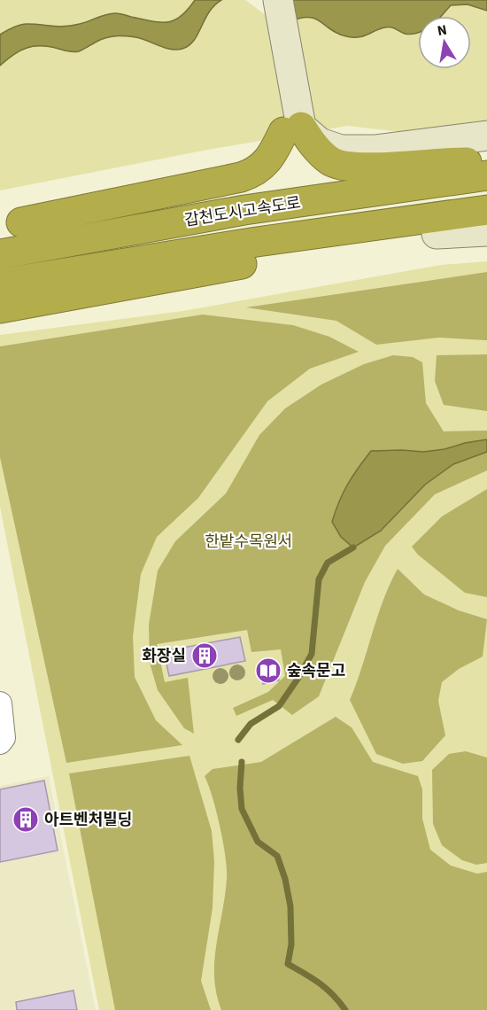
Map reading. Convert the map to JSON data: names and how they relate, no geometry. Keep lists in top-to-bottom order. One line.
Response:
{"streets":{"highway":["갑천도시고속도로"]},"parks":["한밭수목원서"],"places":{"building":["화장실","아트벤처빌딩"],"library":["숲속문고"]},"north":"top"}
